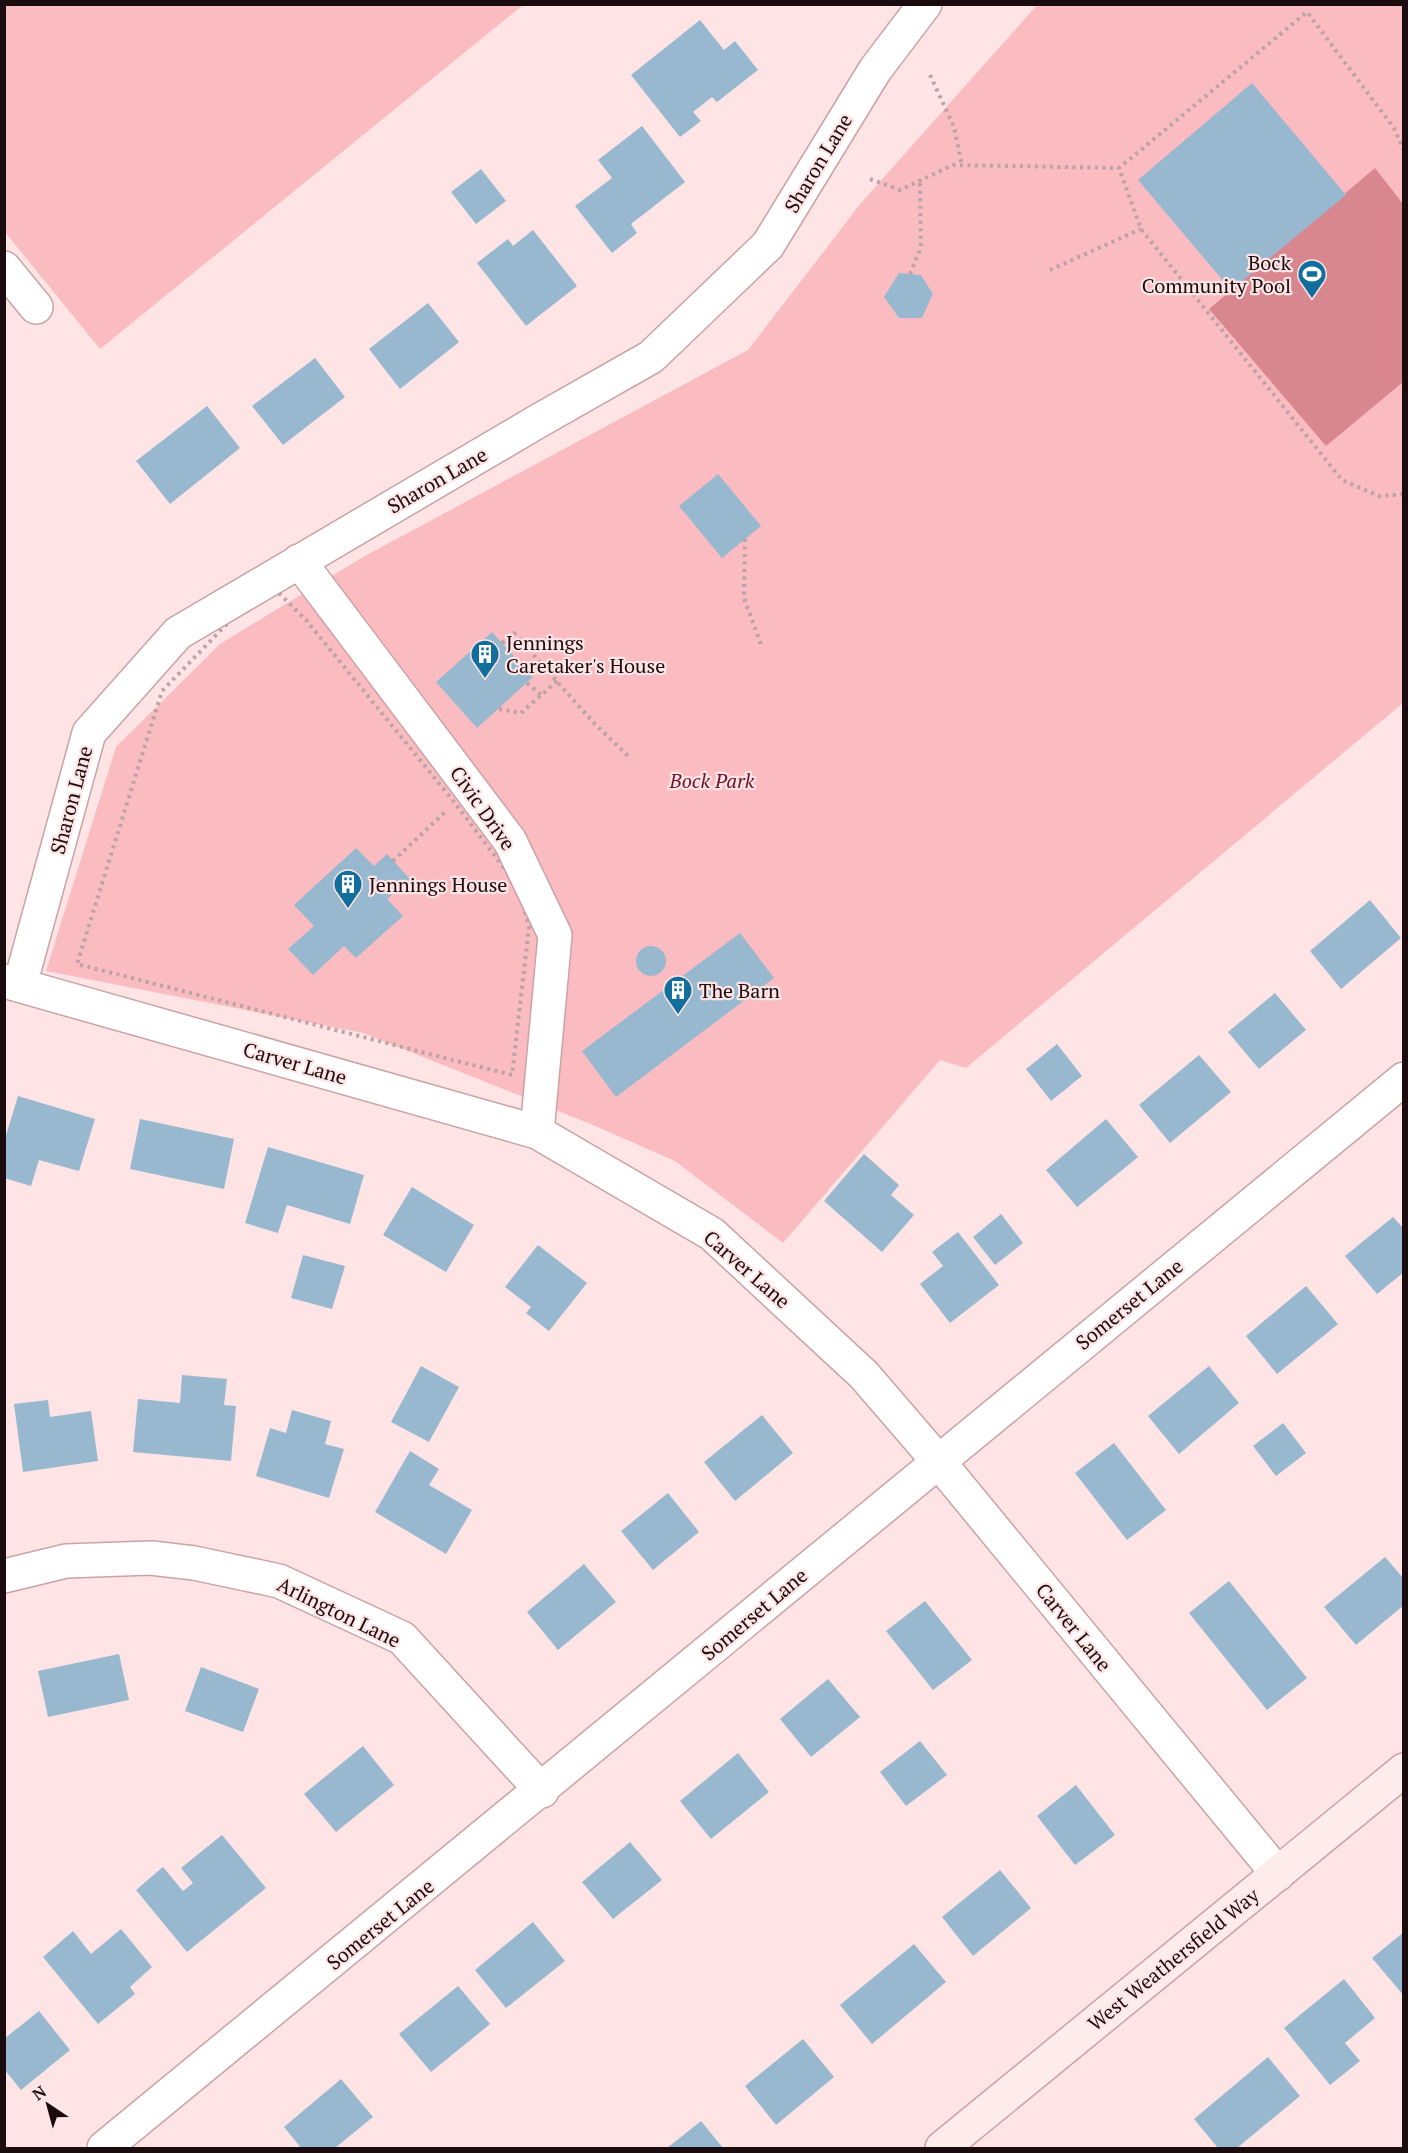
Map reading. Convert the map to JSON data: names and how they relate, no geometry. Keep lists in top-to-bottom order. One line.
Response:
{"streets":{"street":["Sharon Lane","Civic Drive","Carver Lane","Somerset Lane","Arlington Lane","West Weathersfield Way"]},"crossings":[["Sharon Lane","Civic Drive"],["Sharon Lane","Carver Lane"],["Civic Drive","Carver Lane"],["Carver Lane","Somerset Lane"],["Carver Lane","West Weathersfield Way"],["Somerset Lane","Arlington Lane"]],"parks":["Bock Park"],"places":{"sports":["Bock Community Pool"],"building":["Jennings Caretaker's House","Jennings House","The Barn"]},"north":"top left"}
